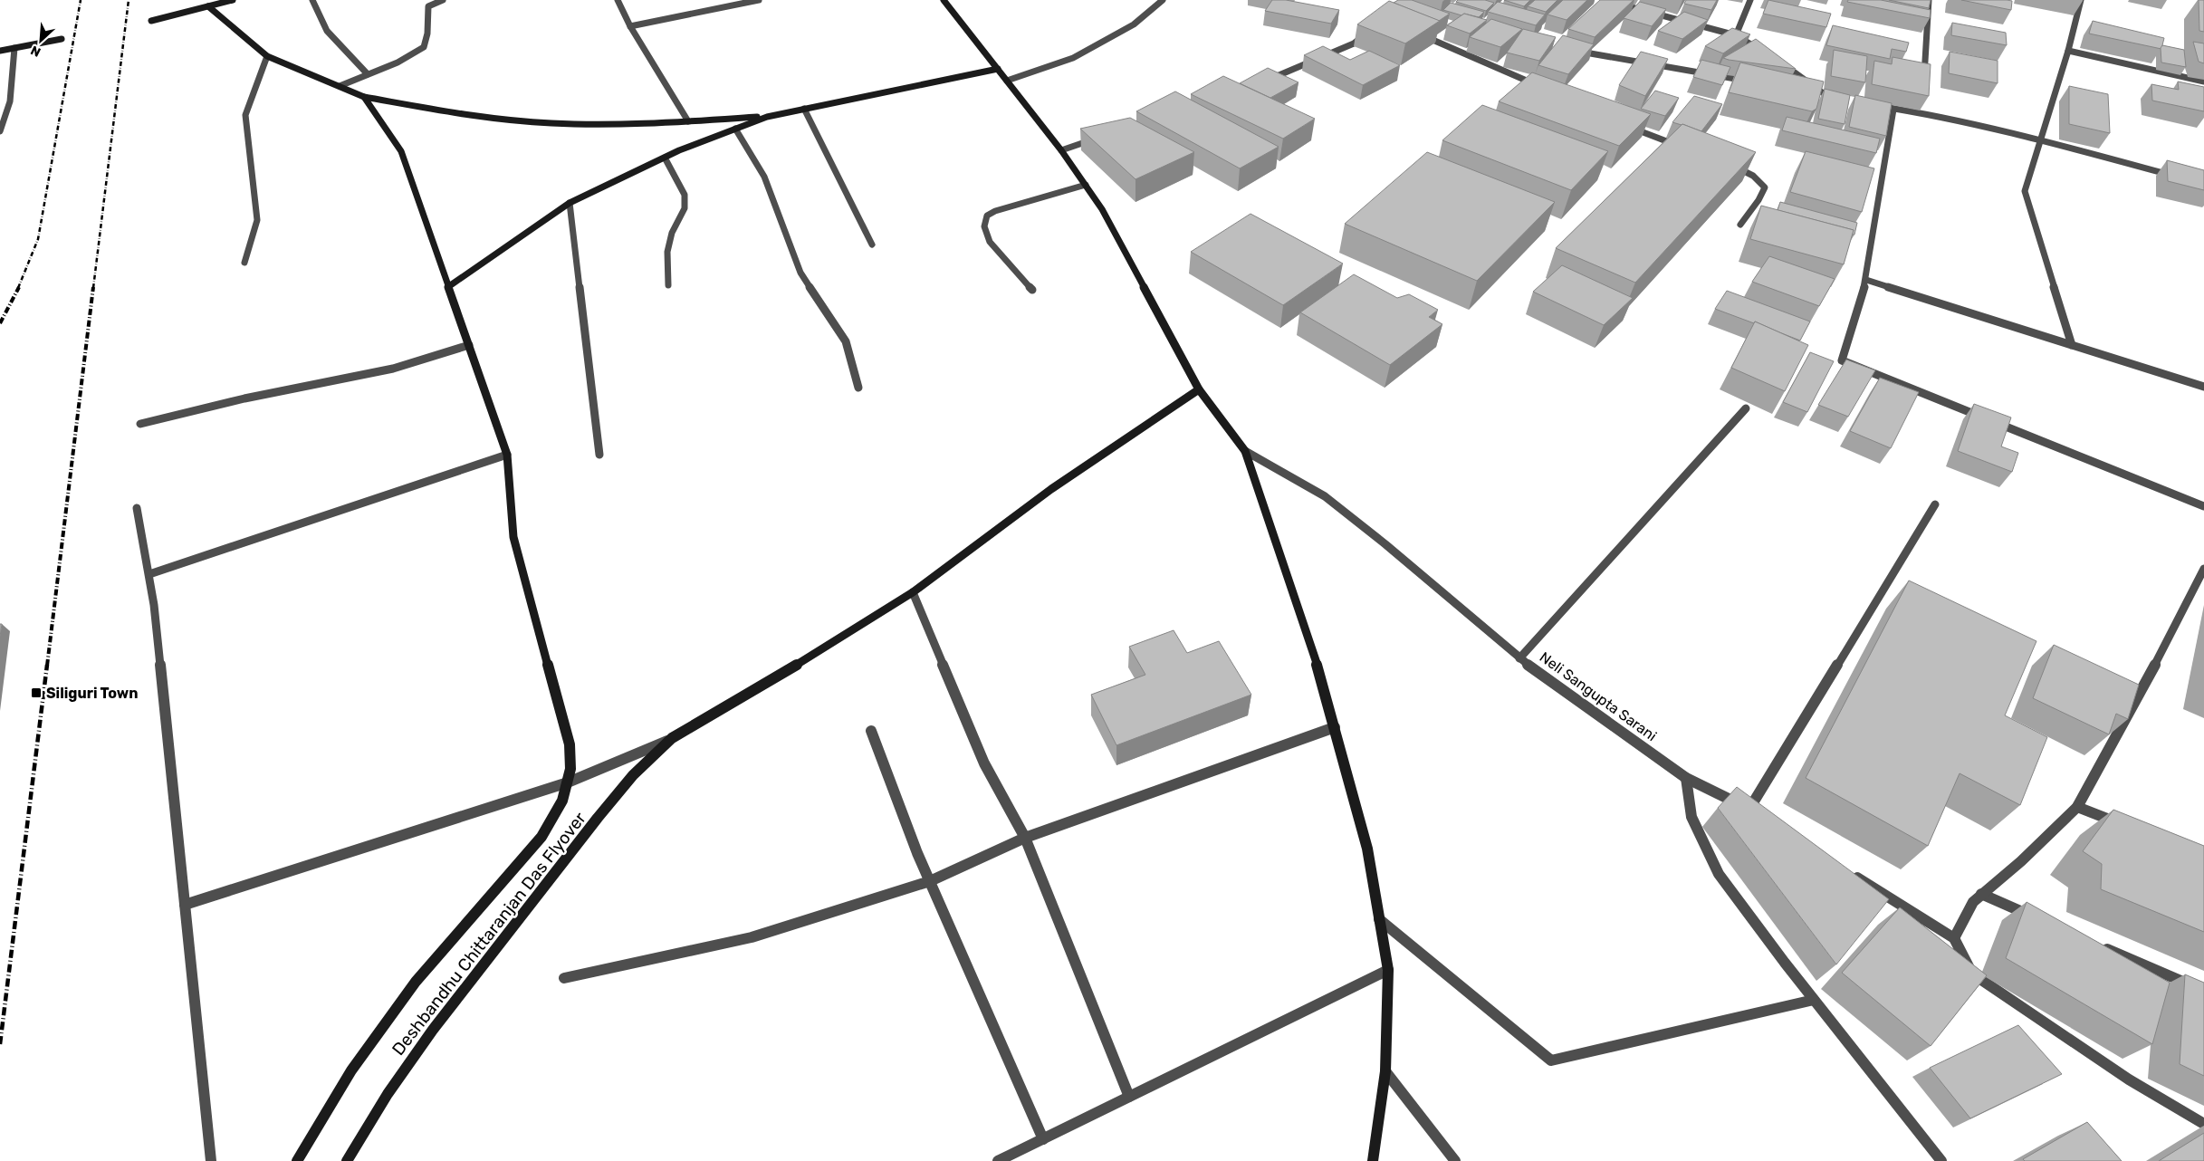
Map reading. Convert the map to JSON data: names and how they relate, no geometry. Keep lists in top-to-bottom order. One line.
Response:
{"streets":{"street":["Neli Sangupta Sarani","Deshbandhu Chittaranjan Das Flyover"]},"places":{"transit":["Siliguri Town"]},"north":"bottom left"}
